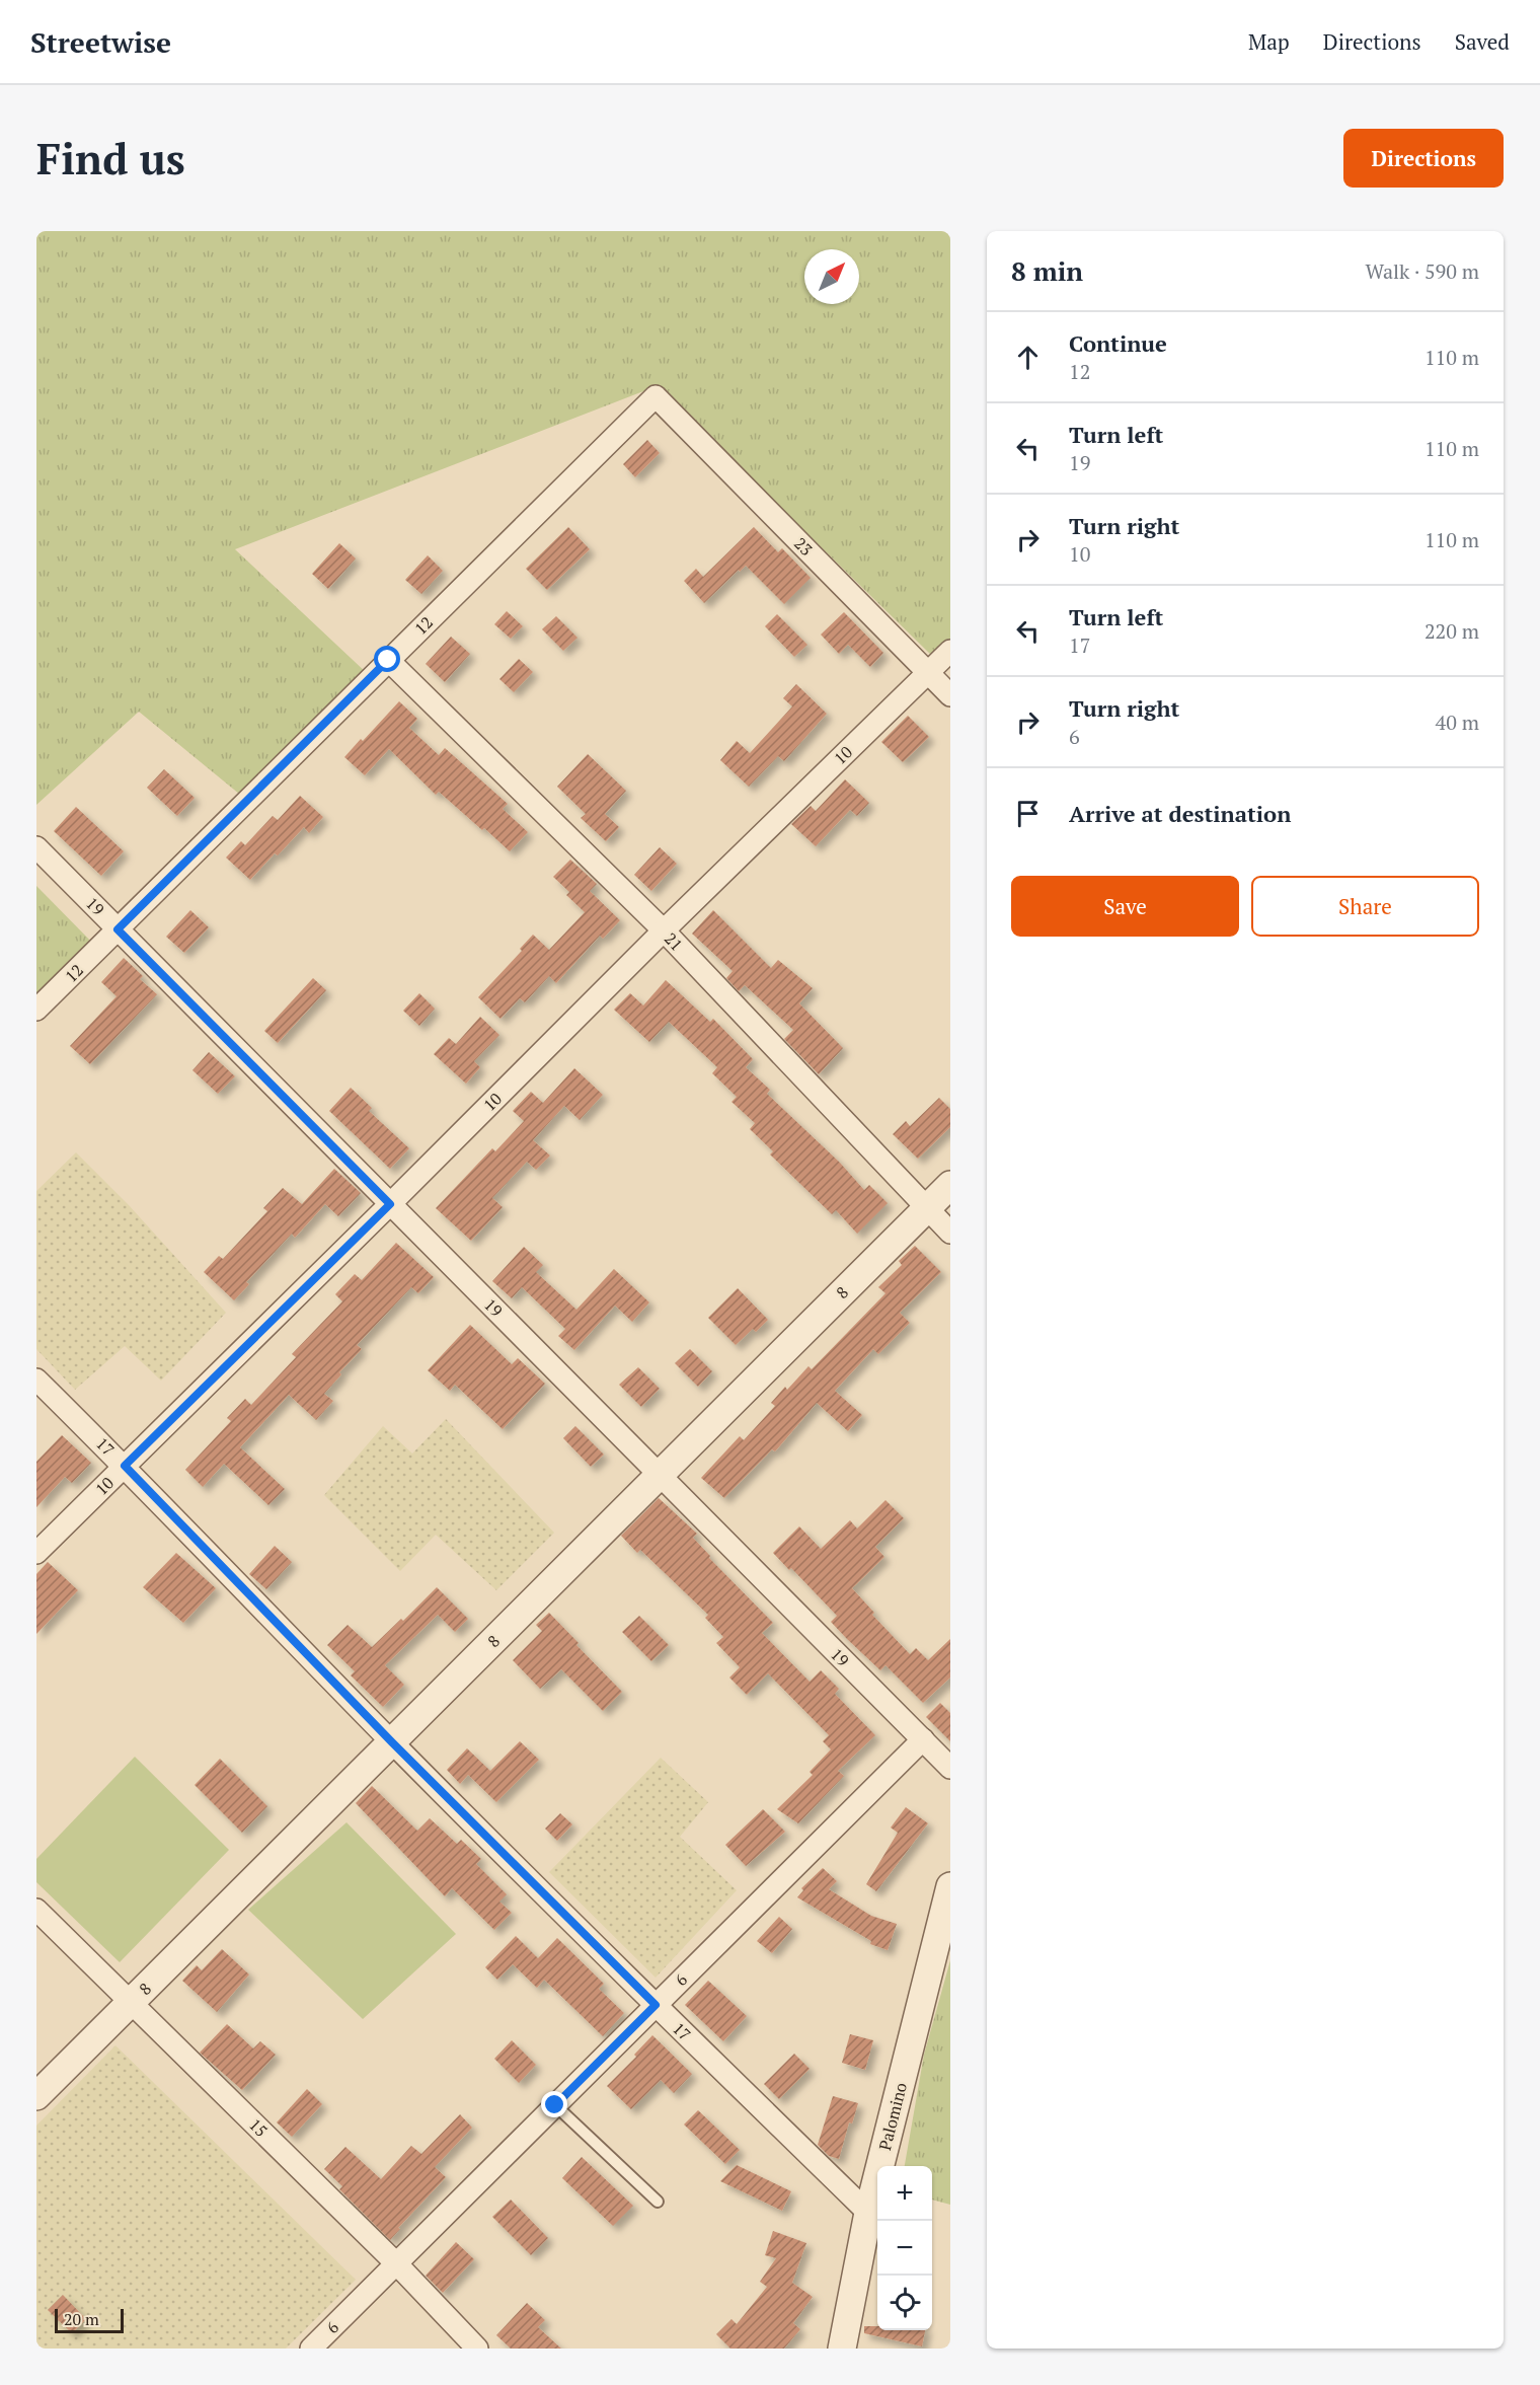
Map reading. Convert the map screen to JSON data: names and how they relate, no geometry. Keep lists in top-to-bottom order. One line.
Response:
{"streets":{"street":["23","12","10","19","21","8","17","6","Palomino","15"]},"crossings":[["23","12"],["23","10"],["12","19"],["12","21"],["10","19"],["10","21"],["10","17"],["19","8"],["19","6"],["21","8"],["8","17"],["8","15"],["17","6"],["17","Palomino"],["6","15"]],"scale_bar":"20 m","north":"top right","page":{"header":"Streetwise","nav":["Map","Directions","Saved"],"buttons":["Directions",["Save","Share"]],"title":"Find us","heading":["8 min","Walk · 590 m"],"list":[["Continue","12","110 m"],["Turn left","19","110 m"],["Turn right","10","110 m"],["Turn left","17","220 m"],["Turn right","6","40 m"],"Arrive at destination"],"map_buttons":["+","−"],"scale":"20 m"}}
